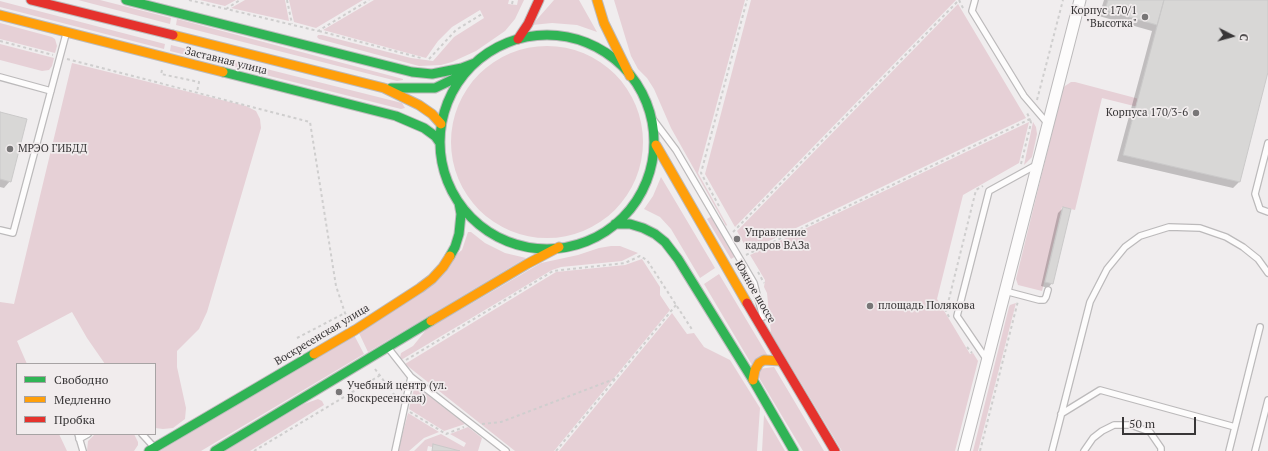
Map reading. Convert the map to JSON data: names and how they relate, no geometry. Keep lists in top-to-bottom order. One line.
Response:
{"streets":{"main road":["Заставная улица","Южное шоссе","Воскресенская улица"]},"places":["Корпус 170/1 \"Высотка\"","Корпуса 170/3-6","МРЭО ГИБДД","Управление кадров ВАЗа","площадь Полякова","Учебный центр (ул. Воскресенская)"],"legend":["Свободно","Медленно","Пробка"],"scale_bar":"50 m","north":"right"}
